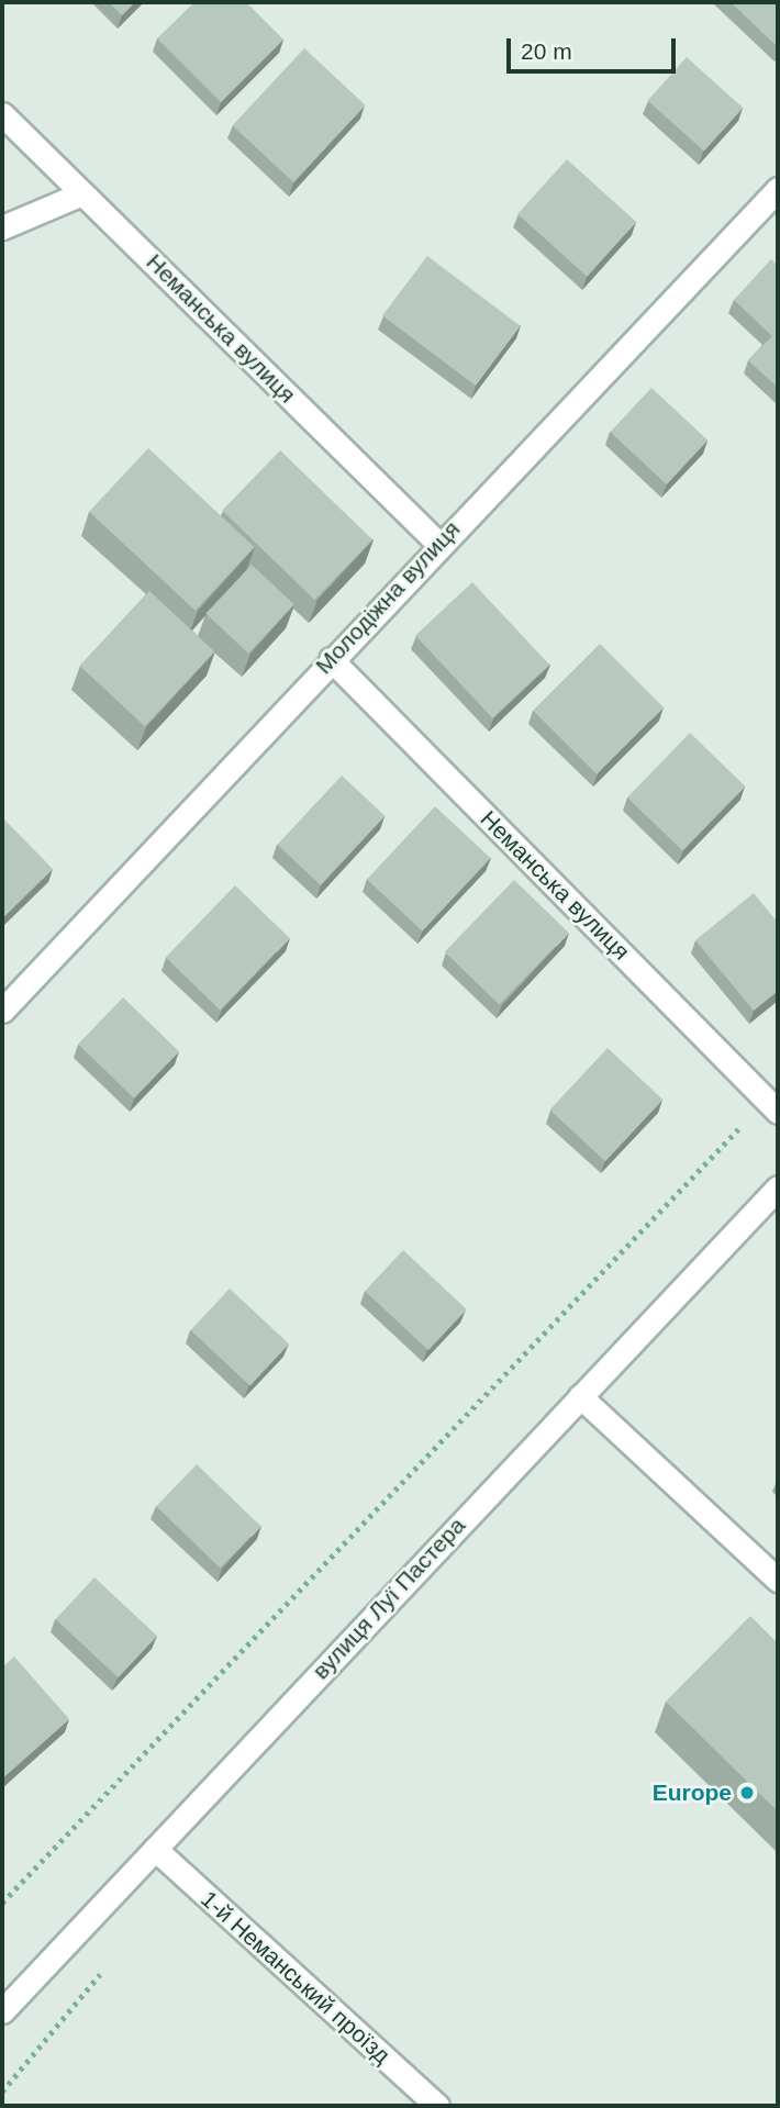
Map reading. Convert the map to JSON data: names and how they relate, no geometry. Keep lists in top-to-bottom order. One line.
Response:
{"streets":{"street":["Неманська вулиця","Молодіжна вулиця","вулиця Луї Пастера","1-й Неманський проїзд"]},"crossings":[["Неманська вулиця","Молодіжна вулиця"],["вулиця Луї Пастера","1-й Неманський проїзд"]],"places":["Europe"],"scale_bar":"20 m"}
